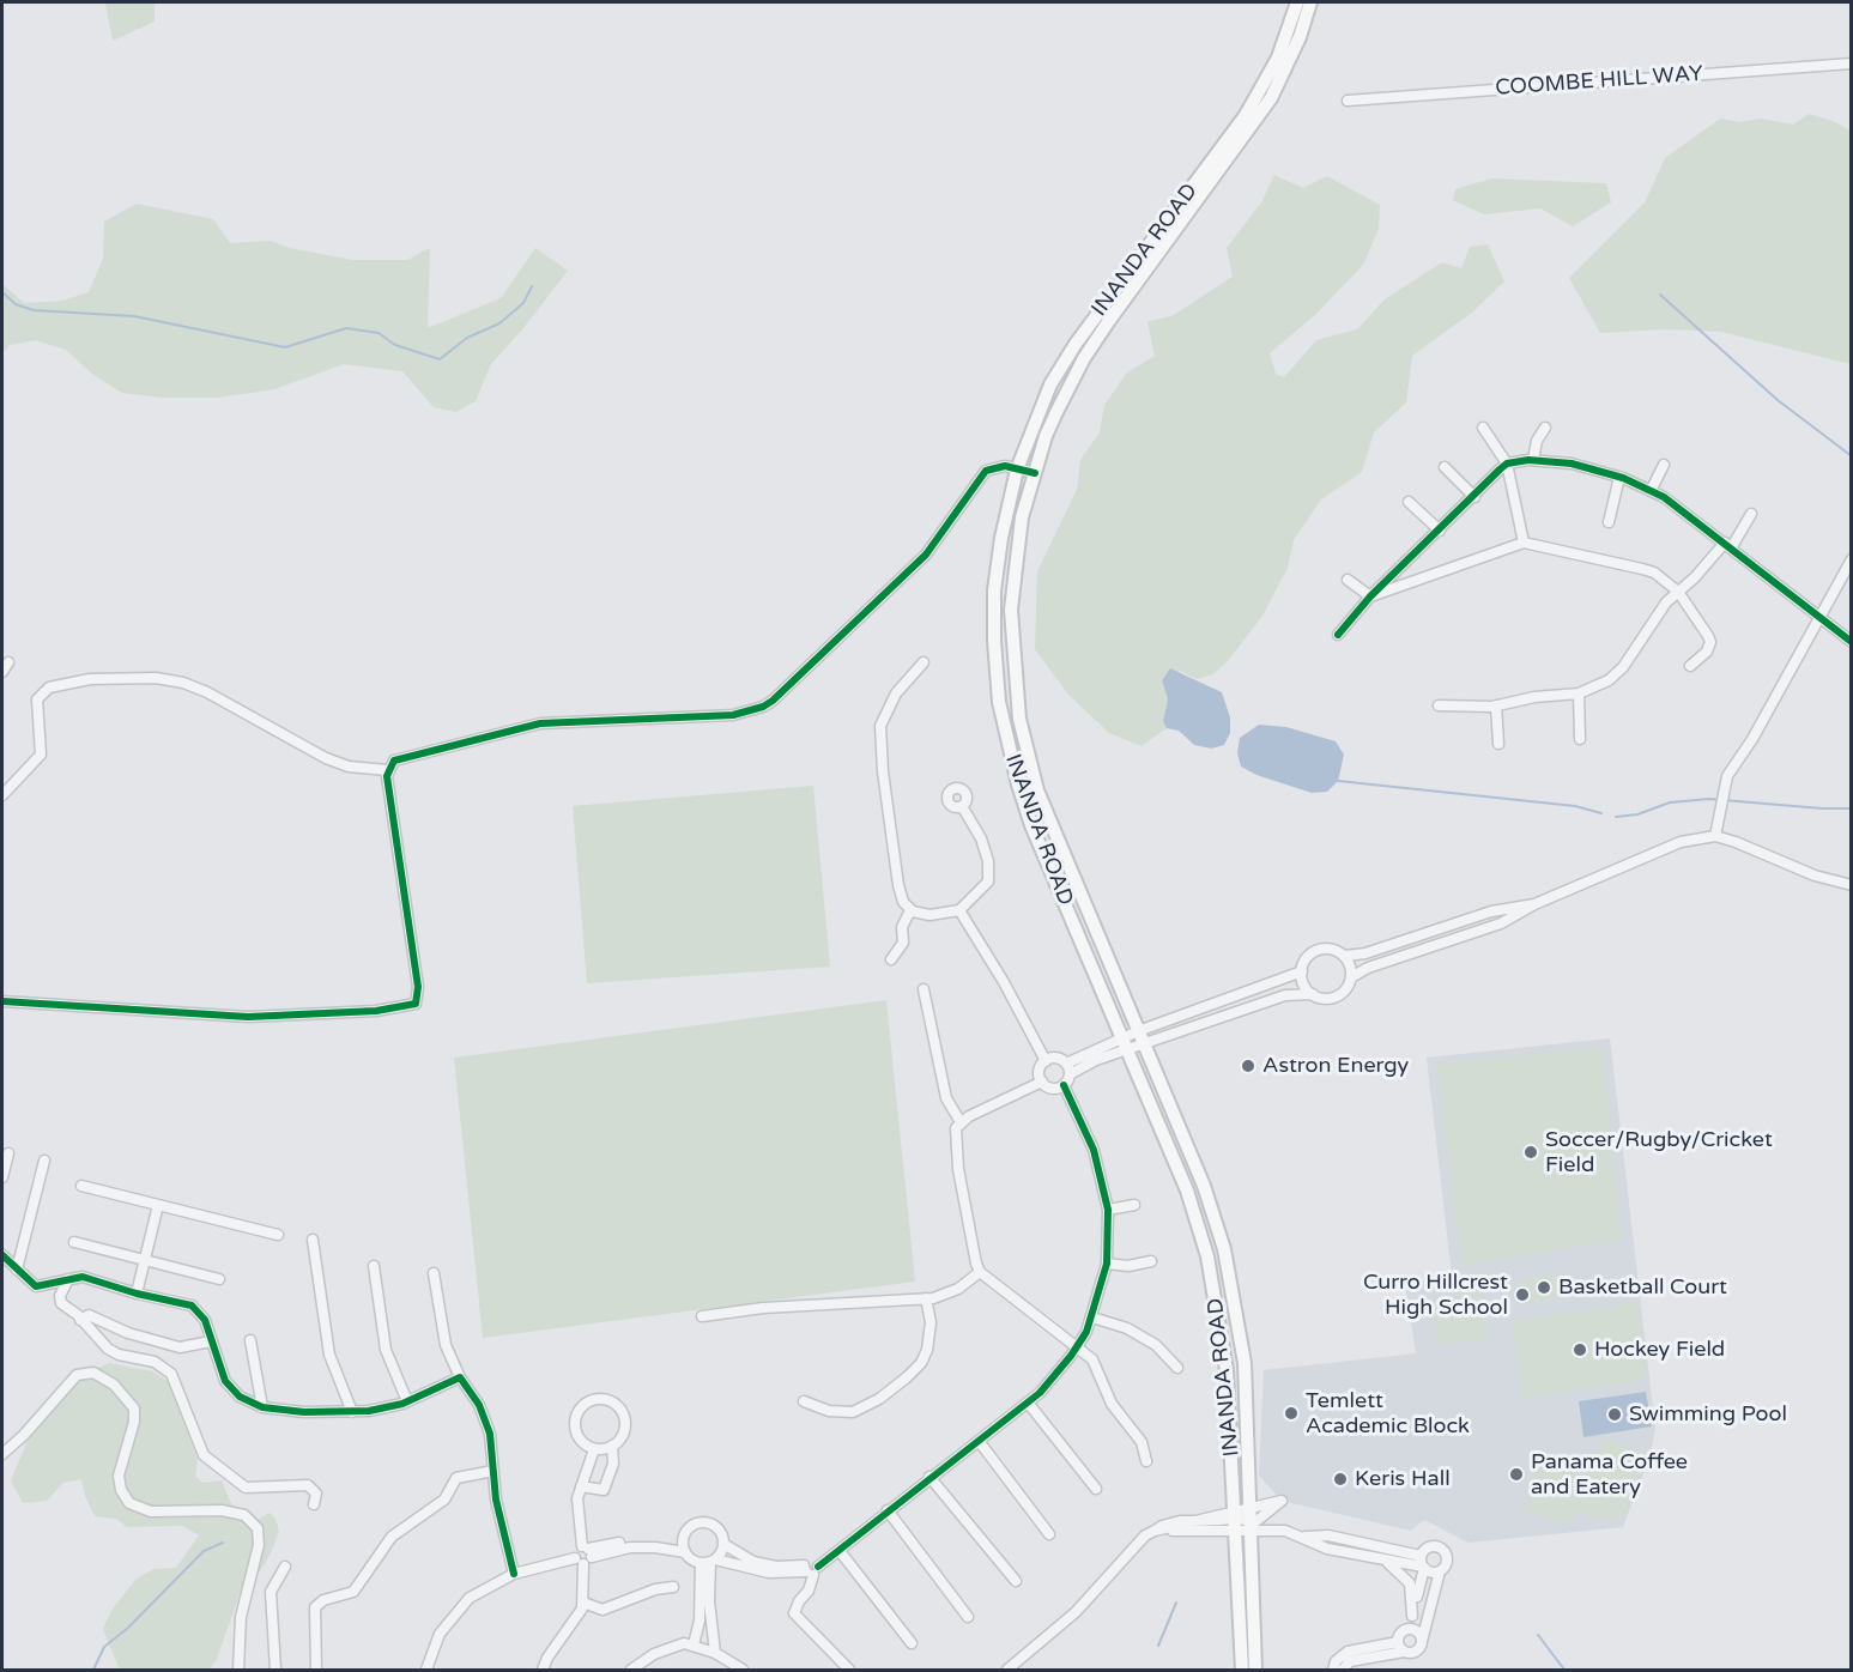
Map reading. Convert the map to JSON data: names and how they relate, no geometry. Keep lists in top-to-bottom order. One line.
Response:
{"streets":{"main road":["INANDA ROAD"],"street":["COOMBE HILL WAY"]},"places":["Astron Energy","Soccer/Rugby/Cricket Field","Basketball Court","Curro Hillcrest High School","Hockey Field","Temlett Academic Block","Swimming Pool","Panama Coffee and Eatery","Keris Hall"]}
